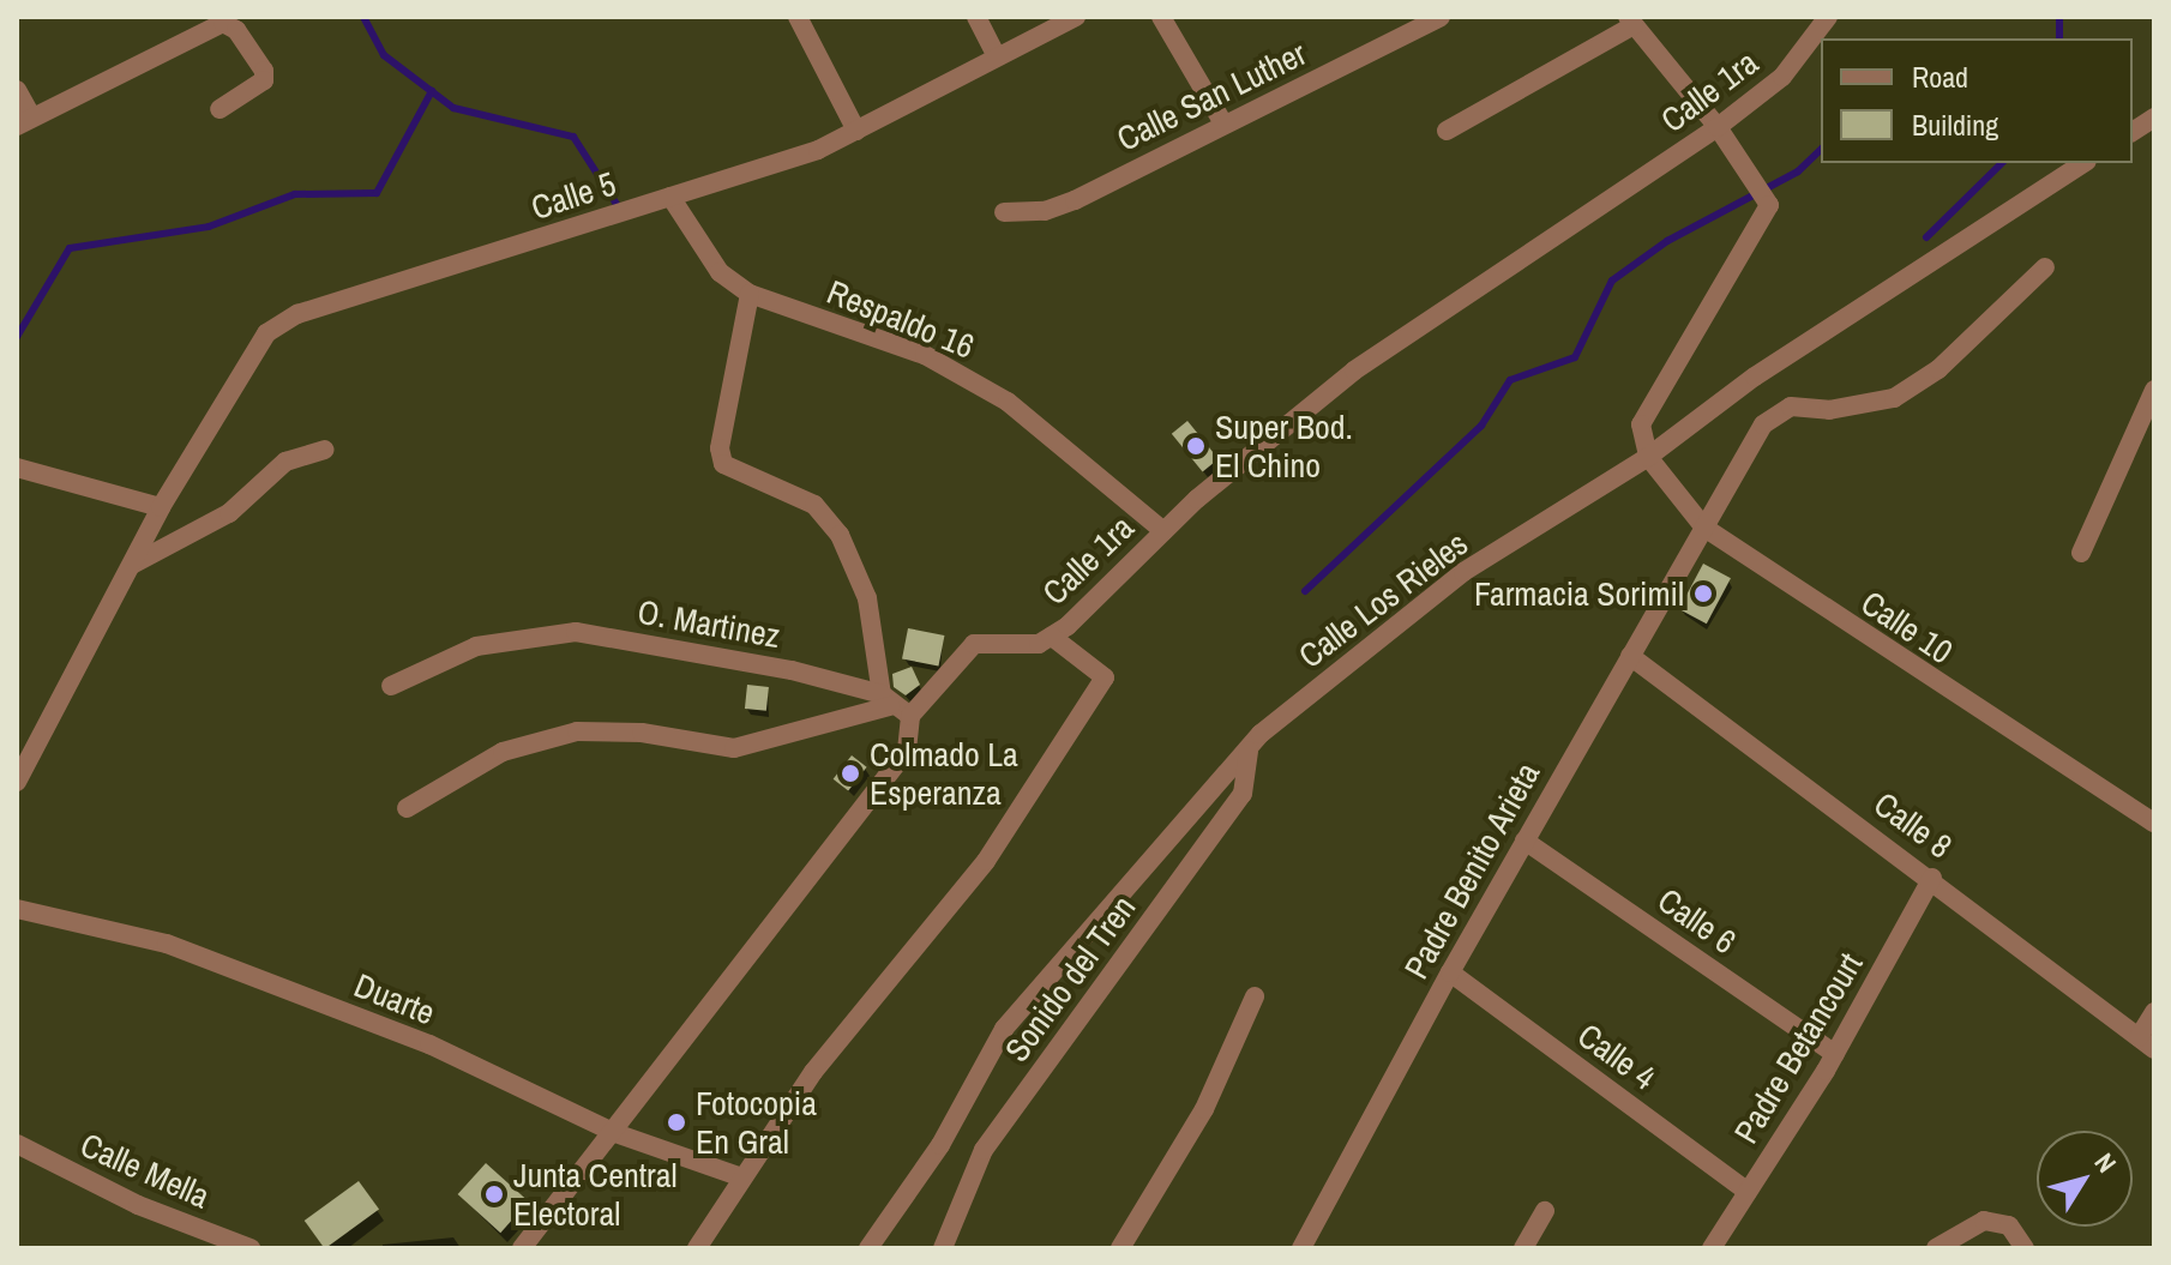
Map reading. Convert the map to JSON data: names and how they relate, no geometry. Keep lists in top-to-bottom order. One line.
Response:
{"streets":{"street":["Calle 1ra","Calle San Luther","Calle 5","Respaldo 16","Calle Los Rieles","O. Martinez","Calle 10","Calle 8","Padre Benito Arieta","Calle 6","Sonido del Tren","Duarte","Padre Betancourt","Calle 4","Calle Mella"]},"crossings":[["Calle 1ra","Respaldo 16"],["Calle 1ra","O. Martinez"],["Calle 1ra","Duarte"],["Calle 5","Respaldo 16"],["Calle Los Rieles","Calle 10"],["Calle Los Rieles","Sonido del Tren"],["Calle 10","Padre Benito Arieta"],["Calle 8","Padre Benito Arieta"],["Calle 8","Padre Betancourt"],["Padre Benito Arieta","Calle 6"],["Padre Benito Arieta","Calle 4"],["Calle 6","Padre Betancourt"],["Padre Betancourt","Calle 4"]],"places":["Super Bod. El Chino","Farmacia Sorimil","Colmado La Esperanza","Fotocopia En Gral","Junta Central Electoral"],"legend":["Road","Building"],"north":"top right"}
